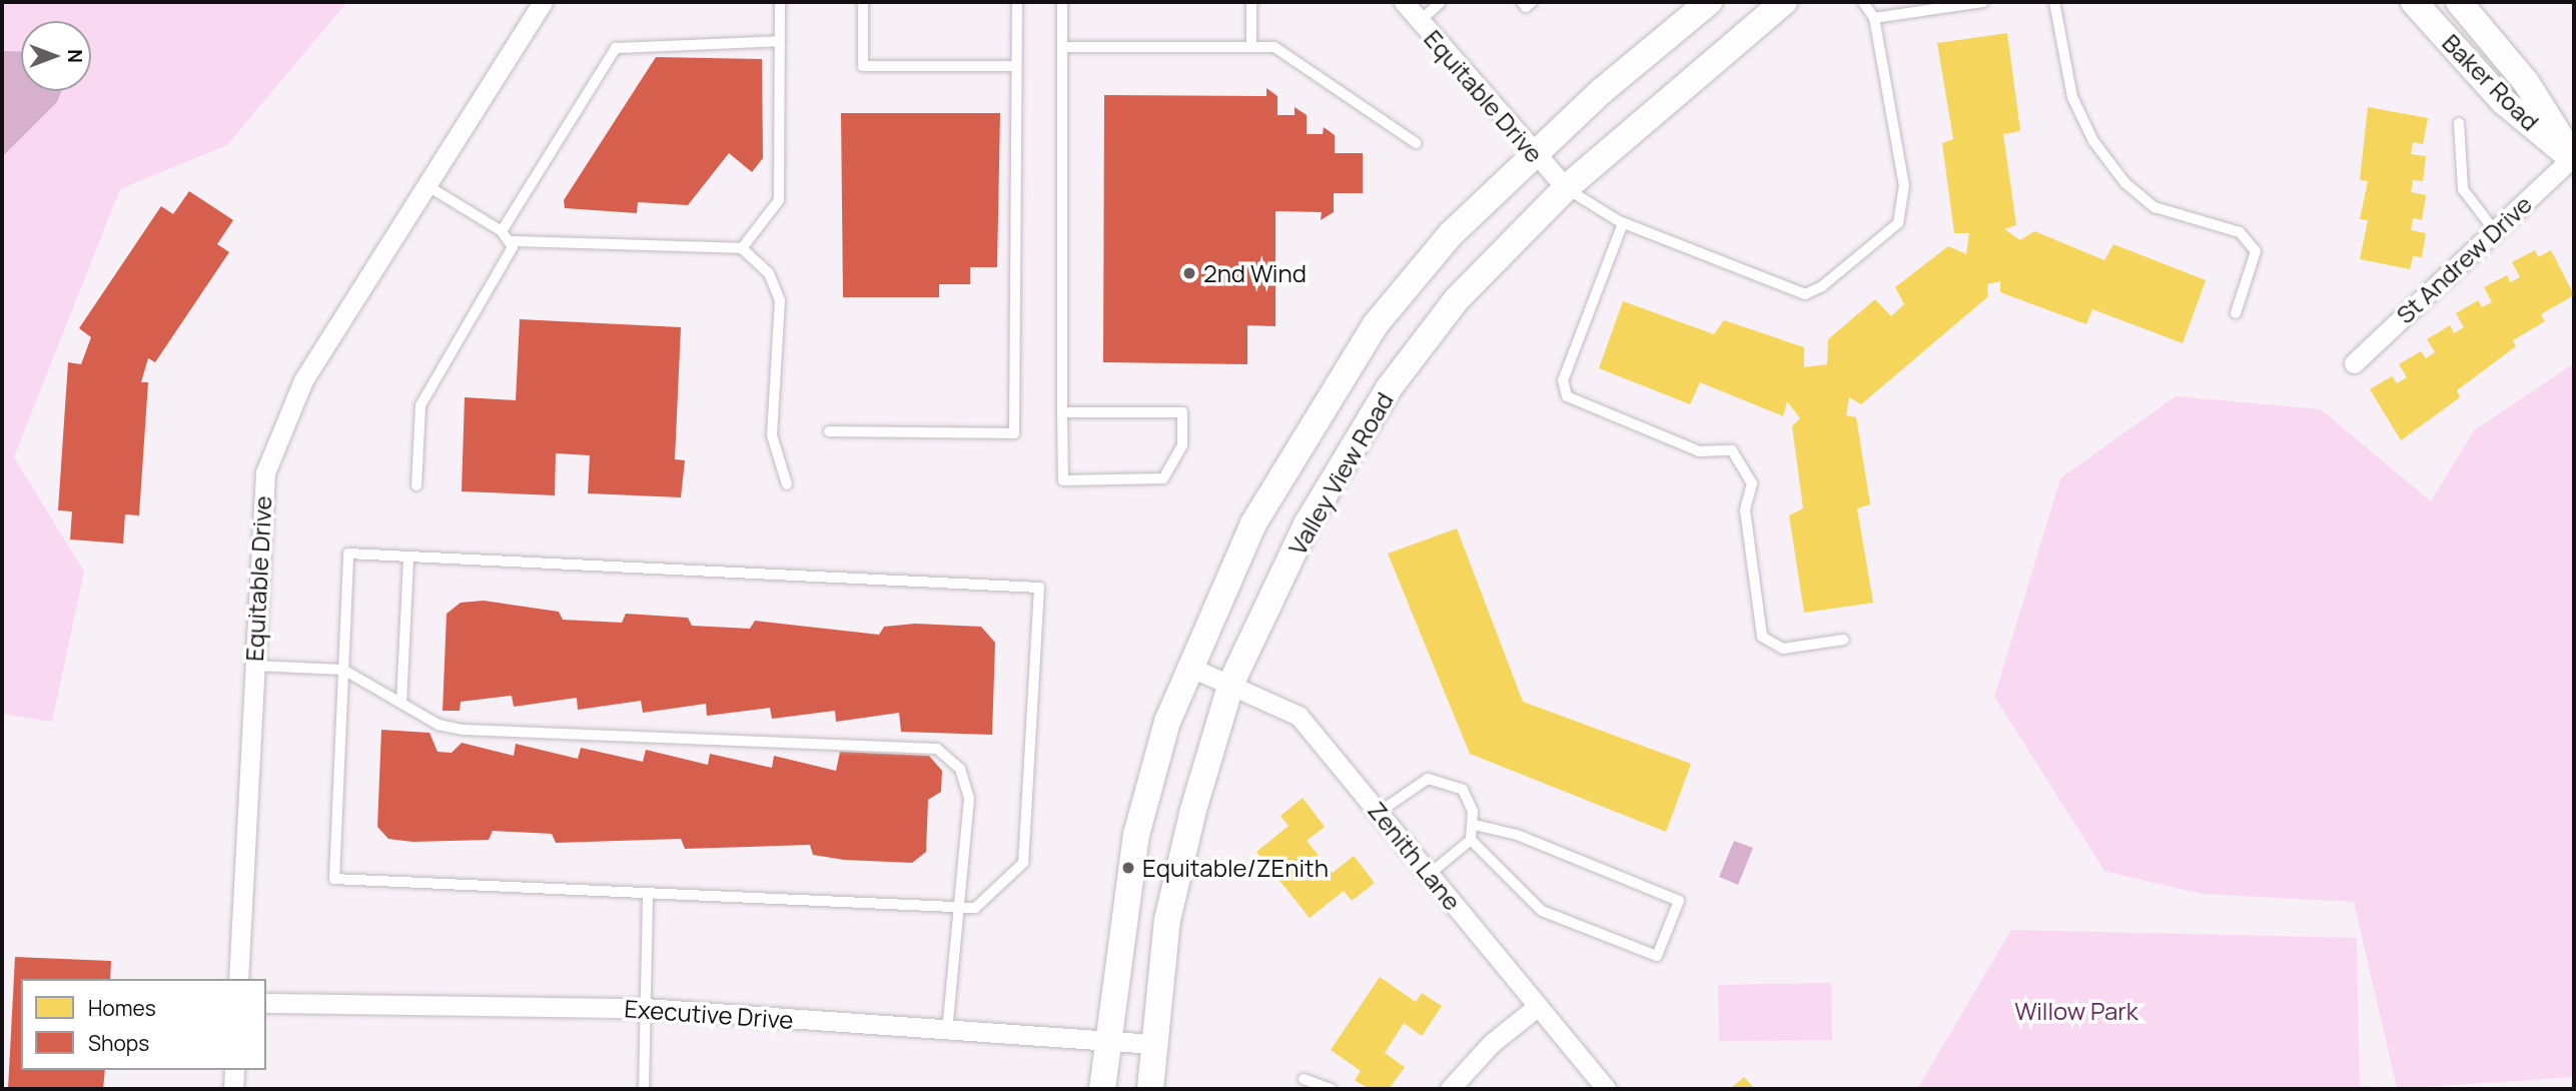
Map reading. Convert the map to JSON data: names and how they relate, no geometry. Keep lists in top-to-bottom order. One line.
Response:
{"streets":{"main road":["Baker Road","Valley View Road"],"street":["Equitable Drive","St Andrew Drive","Zenith Lane","Executive Drive"]},"crossings":[["Baker Road","St Andrew Drive"],["Equitable Drive","Valley View Road"],["Valley View Road","Zenith Lane"],["Valley View Road","Executive Drive"]],"parks":["Willow Park"],"places":["2nd Wind","Equitable/ZEnith"],"legend":["Homes","Shops"],"north":"right"}
